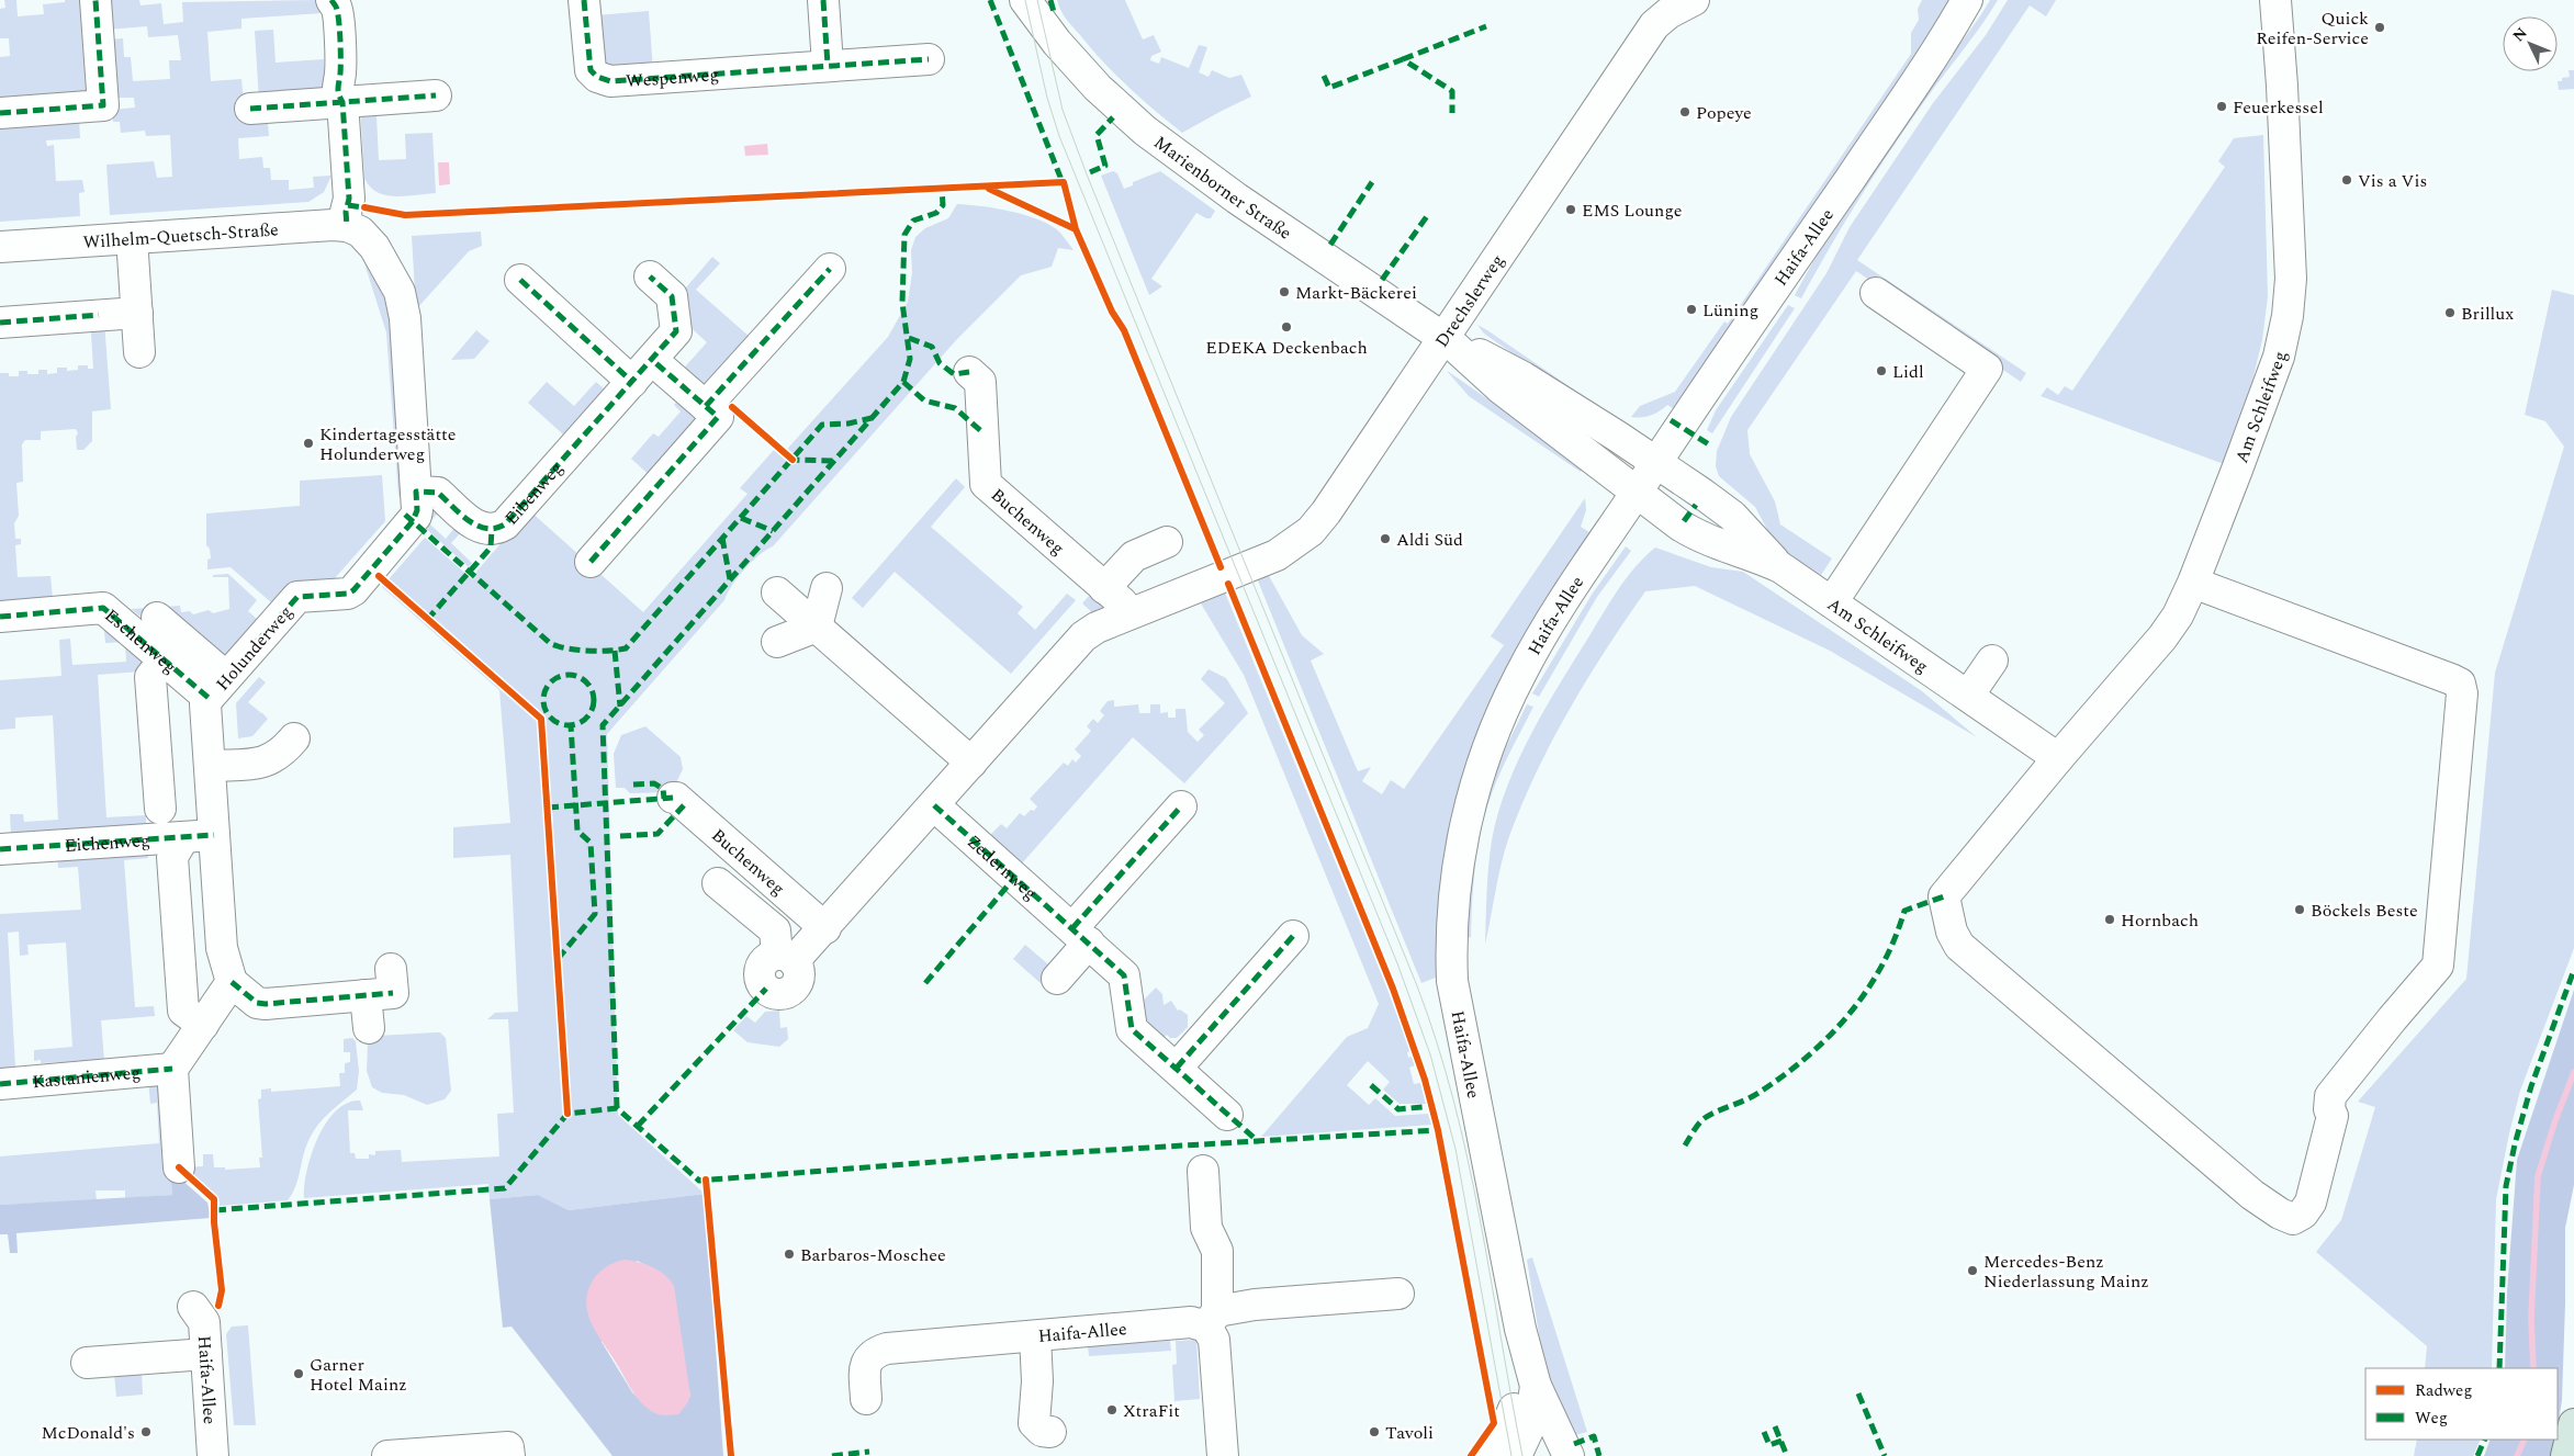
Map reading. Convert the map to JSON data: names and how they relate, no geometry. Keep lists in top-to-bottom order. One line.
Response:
{"streets":{"street":["Wespenweg","Marienborner Straße","Wilhelm-Quetsch-Straße","Haifa-Allee","Drechslerweg","Am Schleifweg","Eibenweg","Buchenweg","Eschenweg","Holunderweg","Eichenweg","Zedernweg","Kastanienweg"]},"crossings":[["Marienborner Straße","Haifa-Allee"],["Marienborner Straße","Drechslerweg"],["Marienborner Straße","Am Schleifweg"],["Wilhelm-Quetsch-Straße","Holunderweg"],["Haifa-Allee","Am Schleifweg"],["Drechslerweg","Buchenweg"],["Eibenweg","Holunderweg"],["Eschenweg","Holunderweg"],["Holunderweg","Eichenweg"]],"places":["Quick Reifen-Service","Feuerkessel","Popeye","Vis a Vis","EMS Lounge","Markt-Bäckerei","Lüning","Brillux","EDEKA Deckenbach","Lidl","Kindertagesstätte Holunderweg","Aldi Süd","Böckels Beste","Hornbach","Barbaros-Moschee","Mercedes-Benz Niederlassung Mainz","Garner Hotel Mainz","XtraFit","McDonald's","Tavoli"],"legend":["Radweg","Weg"],"north":"top left"}
